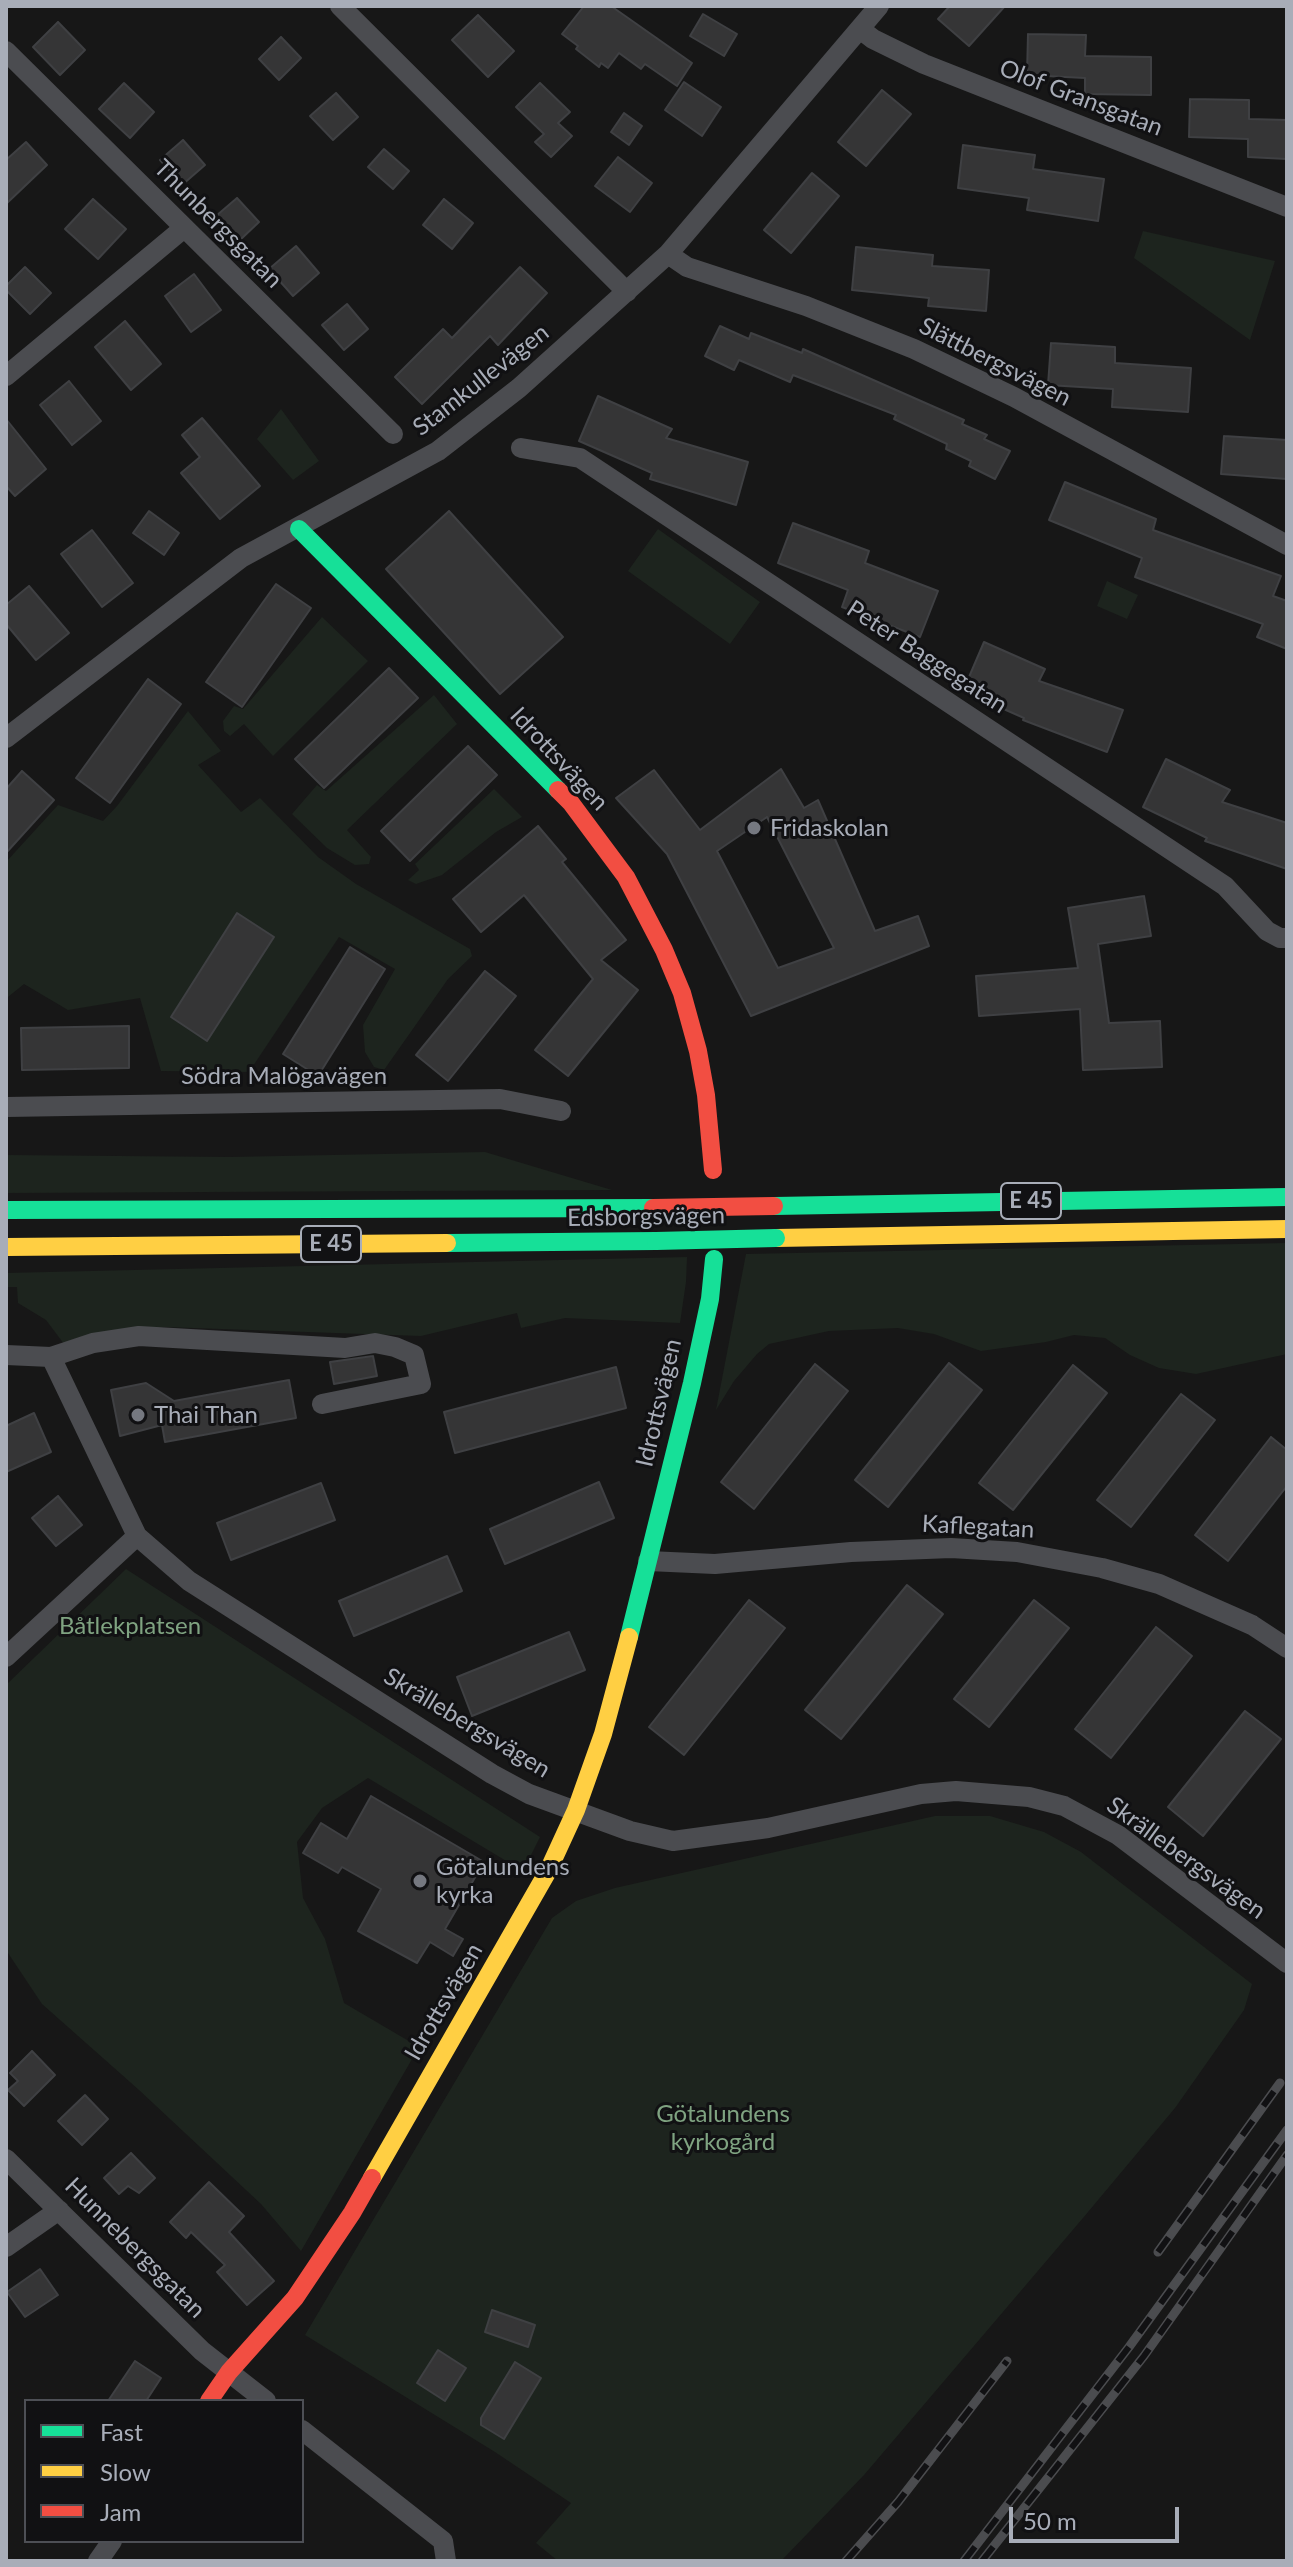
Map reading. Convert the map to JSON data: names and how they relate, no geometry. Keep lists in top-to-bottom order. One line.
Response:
{"streets":{"main road":["Idrottsvägen","E 45","Edsborgsvägen"],"street":["Olof Gransgatan","Thunbergsgatan","Slättbergsvägen","Stamkullevägen","Peter Baggegatan","Södra Malögavägen","Kaflegatan","Skrällebergsvägen","Hunnebergsgatan"]},"crossings":[["Olof Gransgatan","Stamkullevägen"],["Slättbergsvägen","Stamkullevägen"],["Stamkullevägen","Idrottsvägen"],["Idrottsvägen","Kaflegatan"],["Idrottsvägen","Skrällebergsvägen"],["Idrottsvägen","Hunnebergsgatan"]],"parks":["Båtlekplatsen","Götalundens kyrkogård"],"places":["Fridaskolan","Thai Than","Götalundens kyrka"],"legend":["Fast","Slow","Jam"],"scale_bar":"50 m"}
